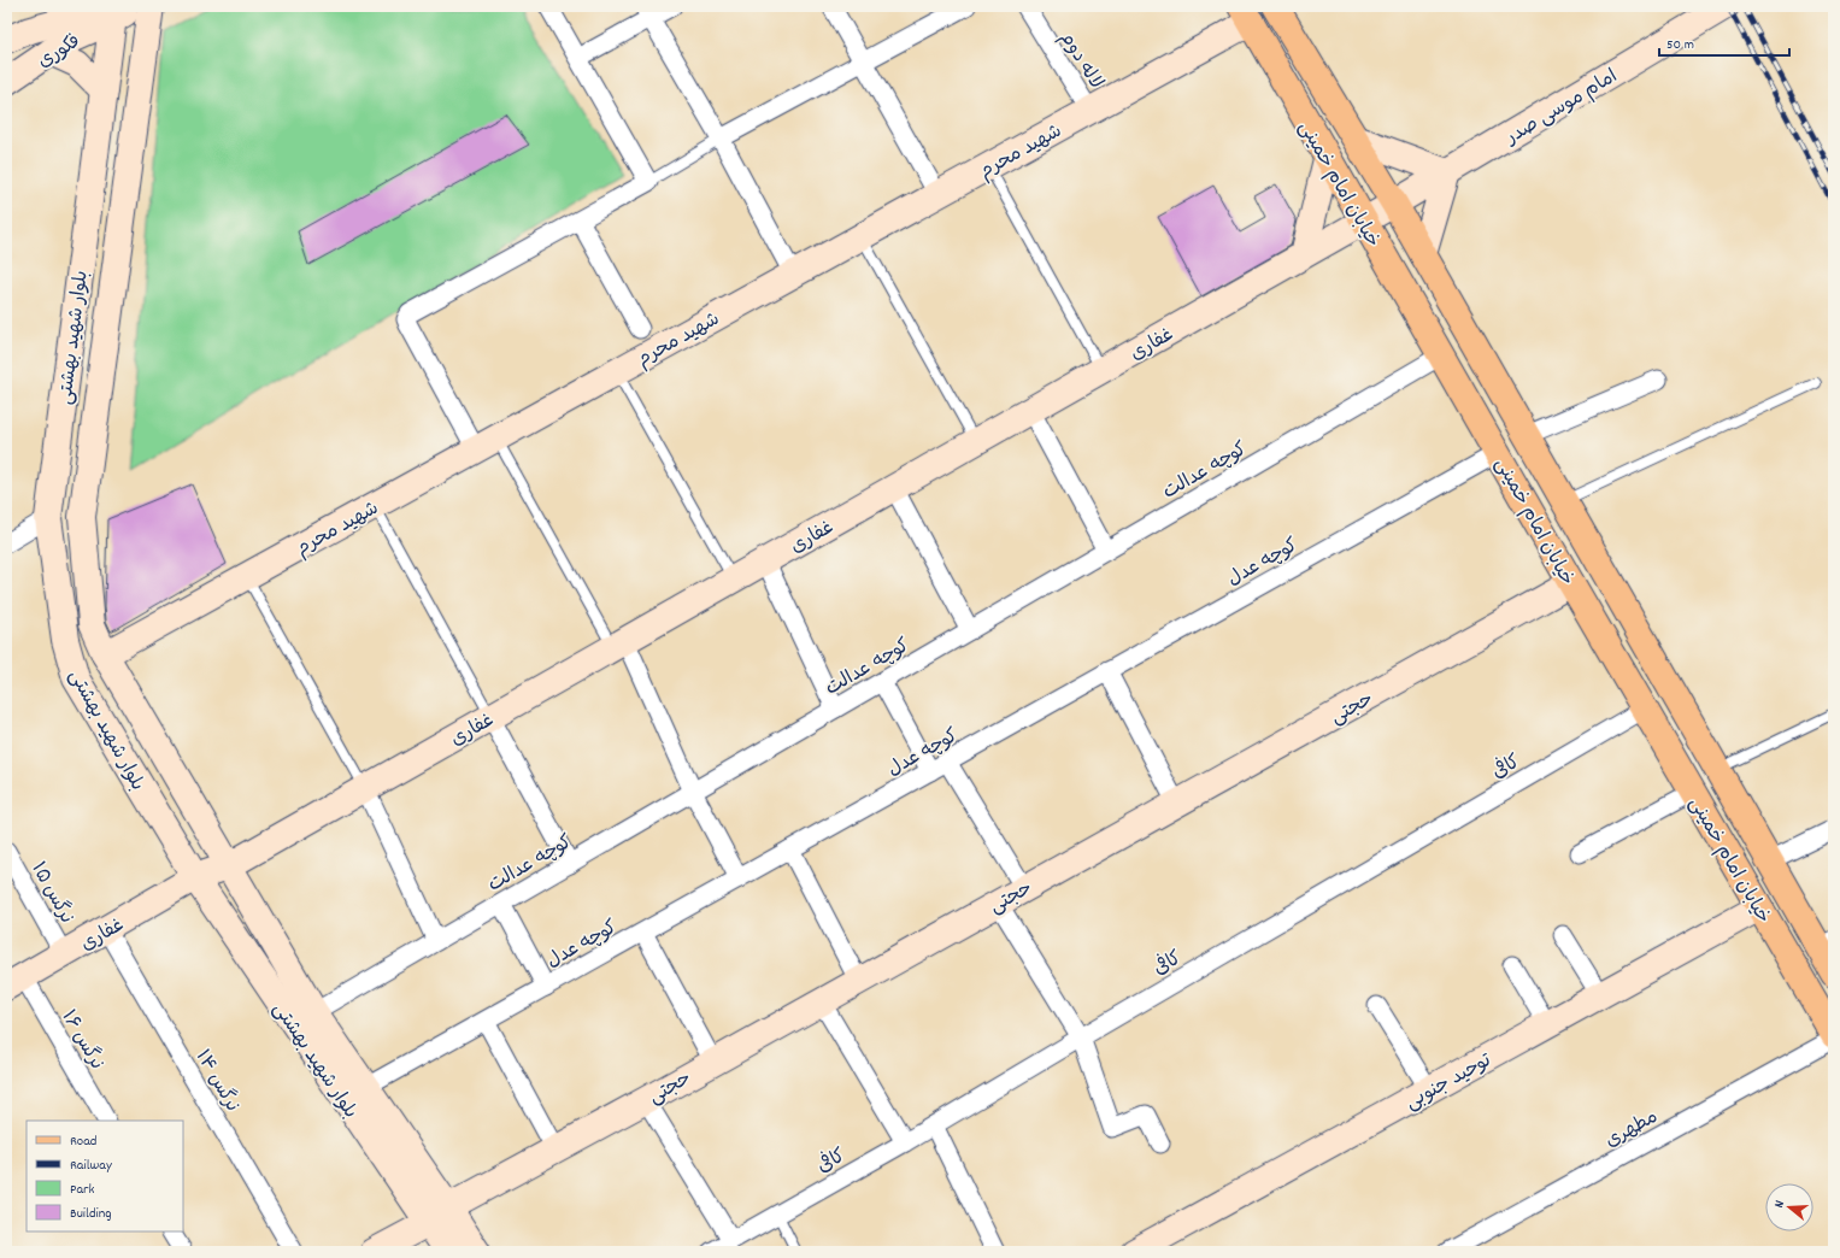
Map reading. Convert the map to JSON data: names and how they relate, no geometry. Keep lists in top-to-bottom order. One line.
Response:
{"streets":{"main road":["خیابان امام خمینی"],"street":["فکوری","لاله دوم","امام موسی صدر","شهید محرم","بلوار شهید بهشتی","غفاری","کوچه عدالت","کوچه عدل","حجتی","کافی","نرگس ۱۵","نرگس ۱۶","نرگس ۱۴","توحید جنوبی","مطهری"]},"crossings":[["فکوری","بلوار شهید بهشتی"],["لاله دوم","شهید محرم"],["امام موسی صدر","خیابان امام خمینی"],["امام موسی صدر","غفاری"],["شهید محرم","خیابان امام خمینی"],["شهید محرم","بلوار شهید بهشتی"],["خیابان امام خمینی","غفاری"],["خیابان امام خمینی","کوچه عدالت"],["خیابان امام خمینی","کوچه عدل"],["خیابان امام خمینی","حجتی"],["خیابان امام خمینی","کافی"],["خیابان امام خمینی","توحید جنوبی"],["بلوار شهید بهشتی","غفاری"],["بلوار شهید بهشتی","کوچه عدالت"],["بلوار شهید بهشتی","کوچه عدل"],["بلوار شهید بهشتی","حجتی"],["غفاری","نرگس ۱۵"],["غفاری","نرگس ۱۶"],["غفاری","نرگس ۱۴"]],"legend":["Road","Railway","Park","Building"],"scale_bar":"50 m","north":"left"}
